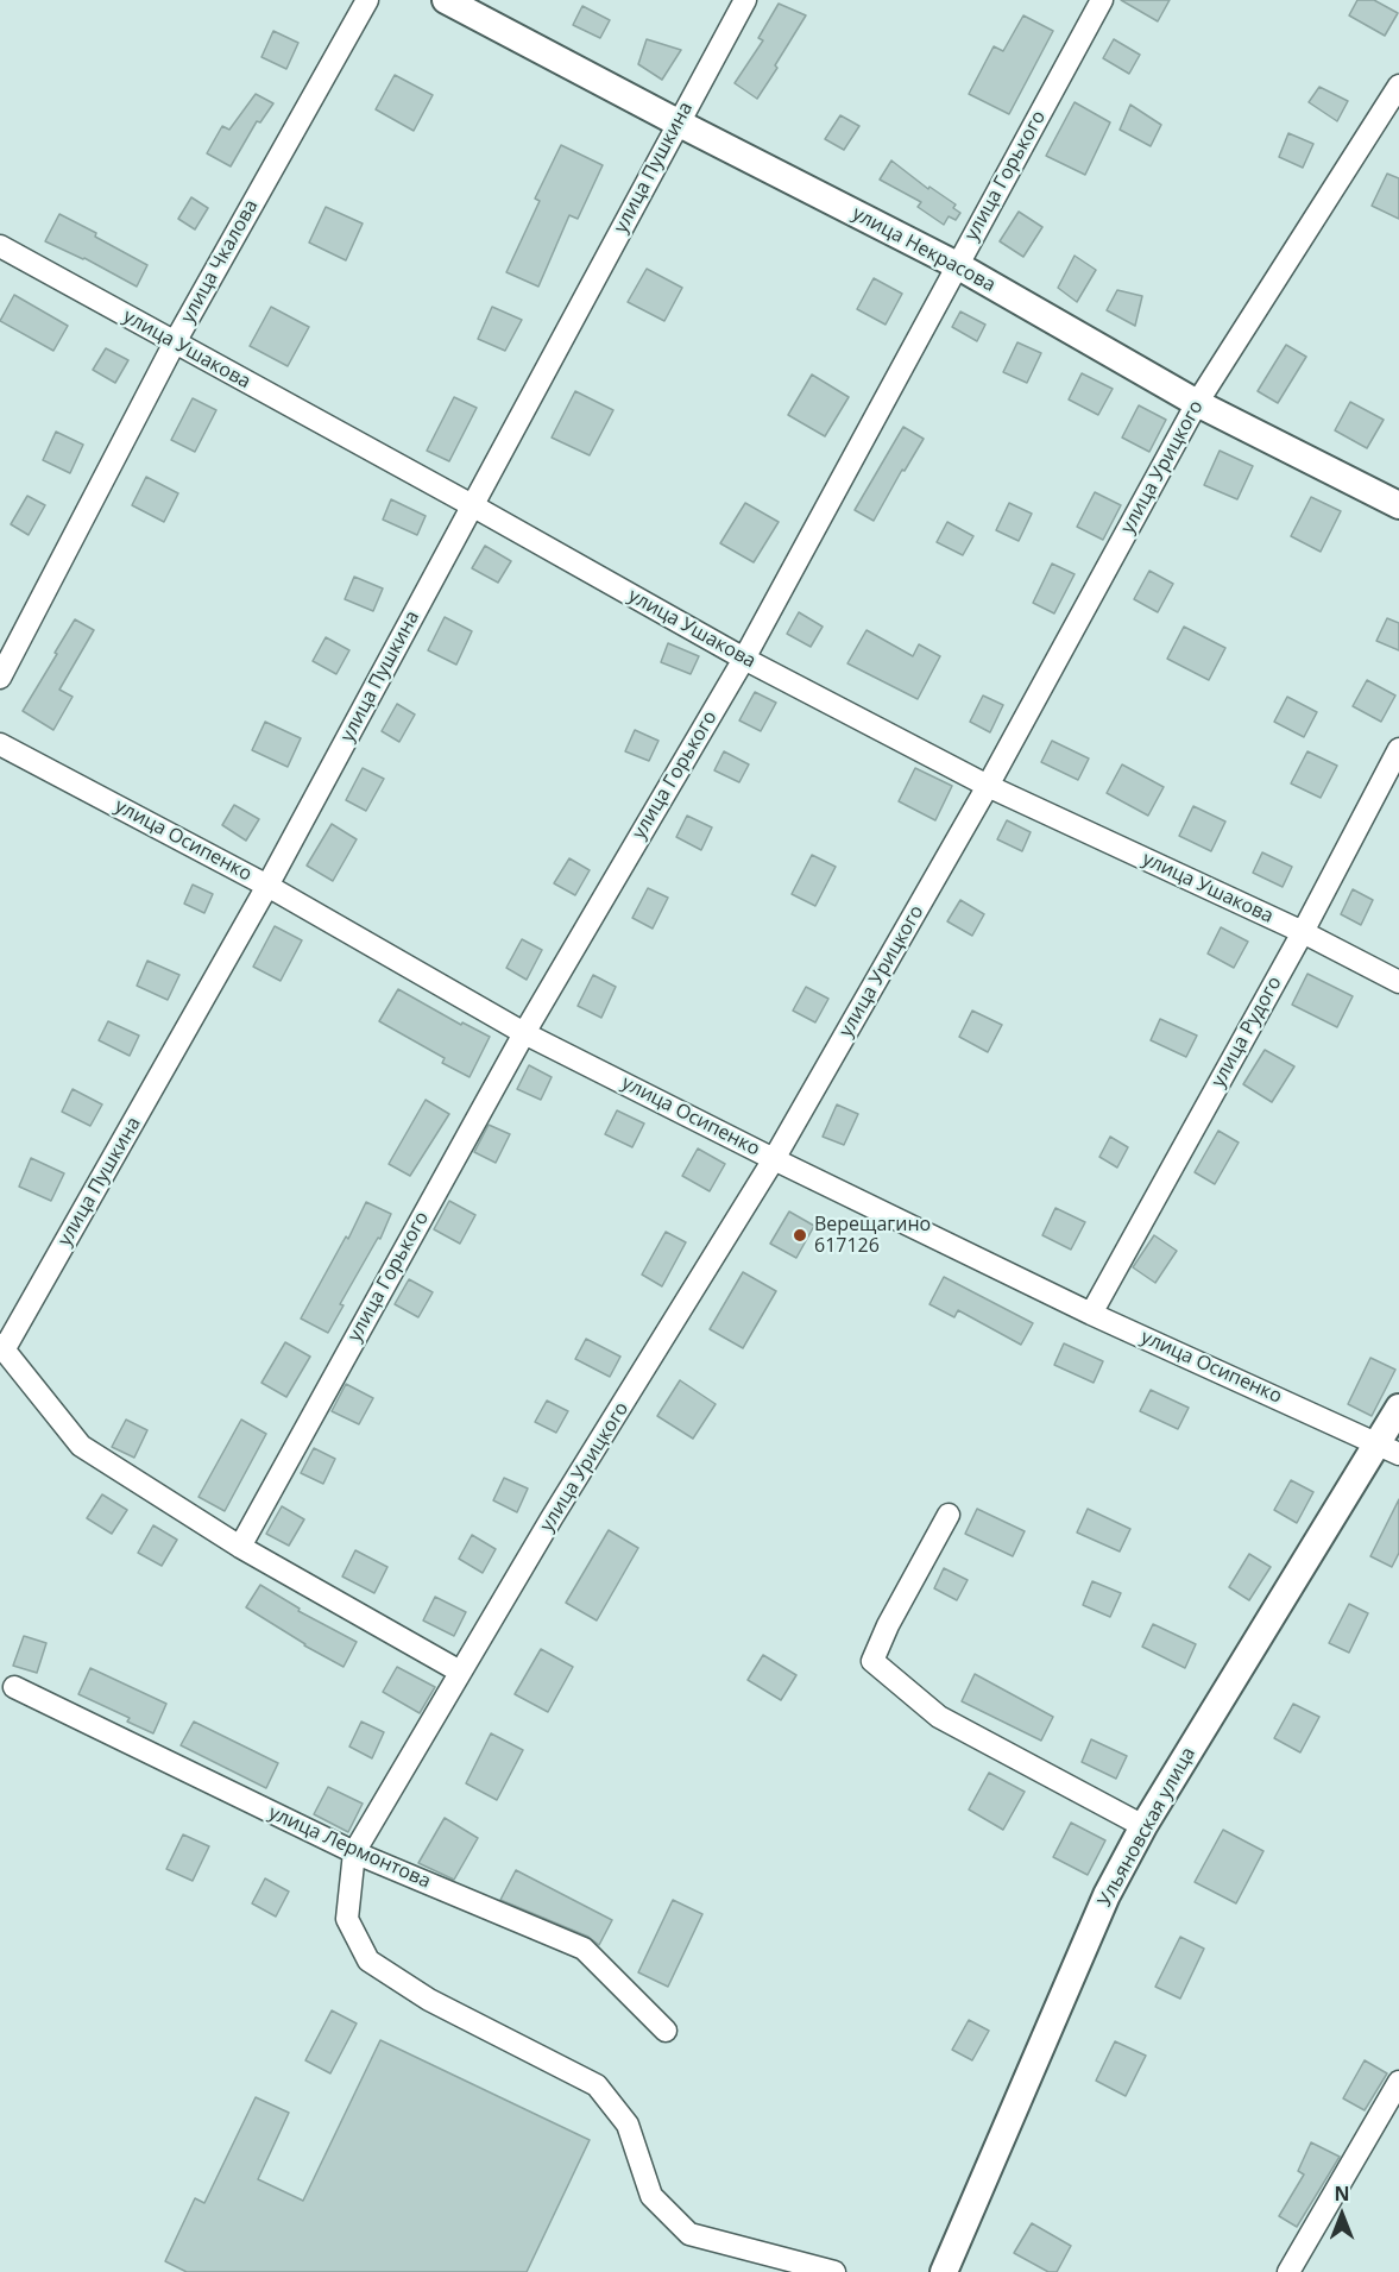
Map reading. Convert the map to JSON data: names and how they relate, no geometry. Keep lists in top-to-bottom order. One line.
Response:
{"streets":{"street":["улица Пушкина","улица Горького","улица Некрасова","улица Чкалова","улица Ушакова","улица Урицкого","улица Осипенко","улица Рудого","Ульяновская улица","улица Лермонтова"]},"crossings":[["улица Пушкина","улица Некрасова"],["улица Пушкина","улица Ушакова"],["улица Пушкина","улица Осипенко"],["улица Горького","улица Некрасова"],["улица Горького","улица Ушакова"],["улица Горького","улица Осипенко"],["улица Некрасова","улица Урицкого"],["улица Чкалова","улица Ушакова"],["улица Ушакова","улица Урицкого"],["улица Ушакова","улица Рудого"],["улица Урицкого","улица Осипенко"],["улица Урицкого","улица Лермонтова"],["улица Осипенко","улица Рудого"],["улица Осипенко","Ульяновская улица"]],"places":["Верещагино 617126"],"north":"top"}
